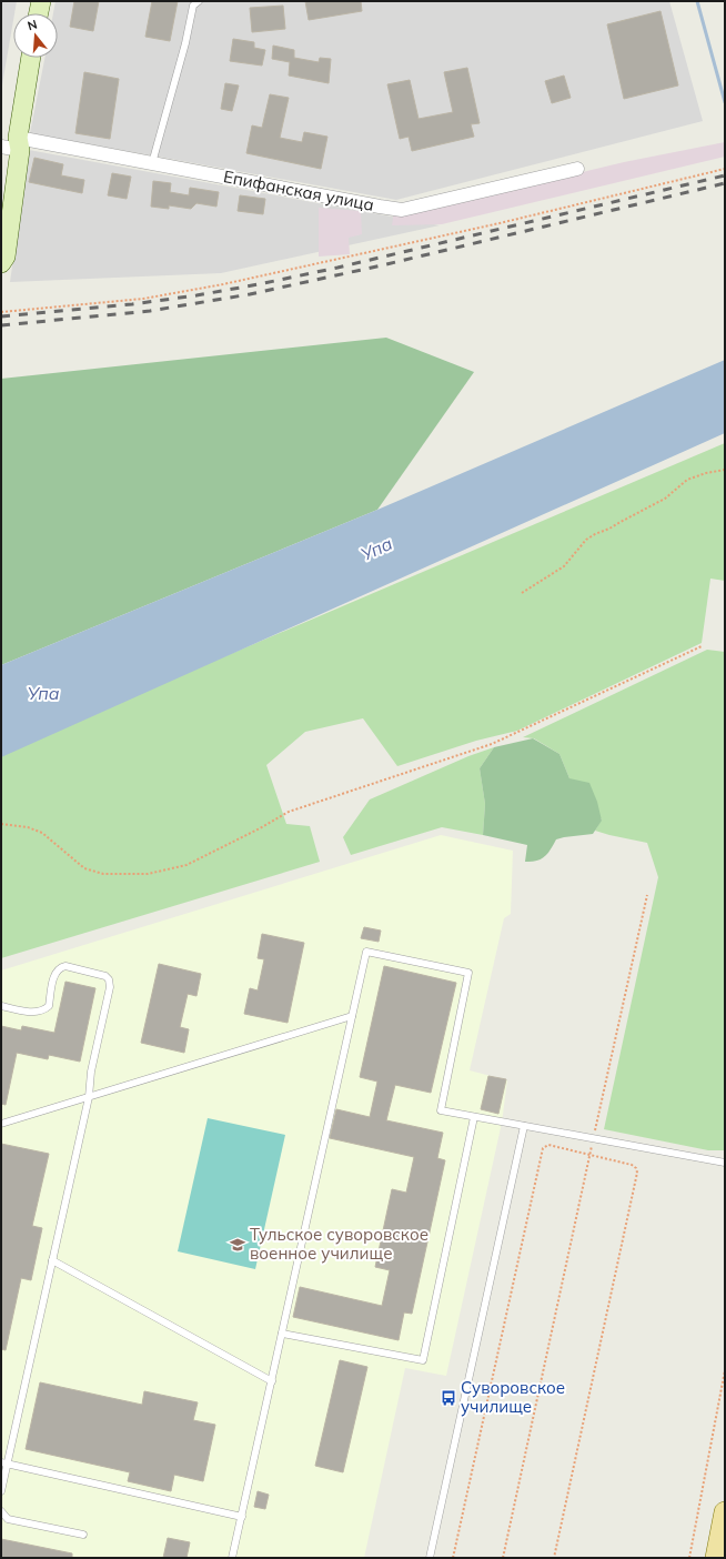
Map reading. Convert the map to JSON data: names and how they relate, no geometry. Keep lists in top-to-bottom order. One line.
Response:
{"streets":{"street":["Епифанская улица"]},"water":["Упа"],"places":{"school or university":["Тульское суворовское военное училище"],"bus stop":["Суворовское училище"]},"north":"top"}
